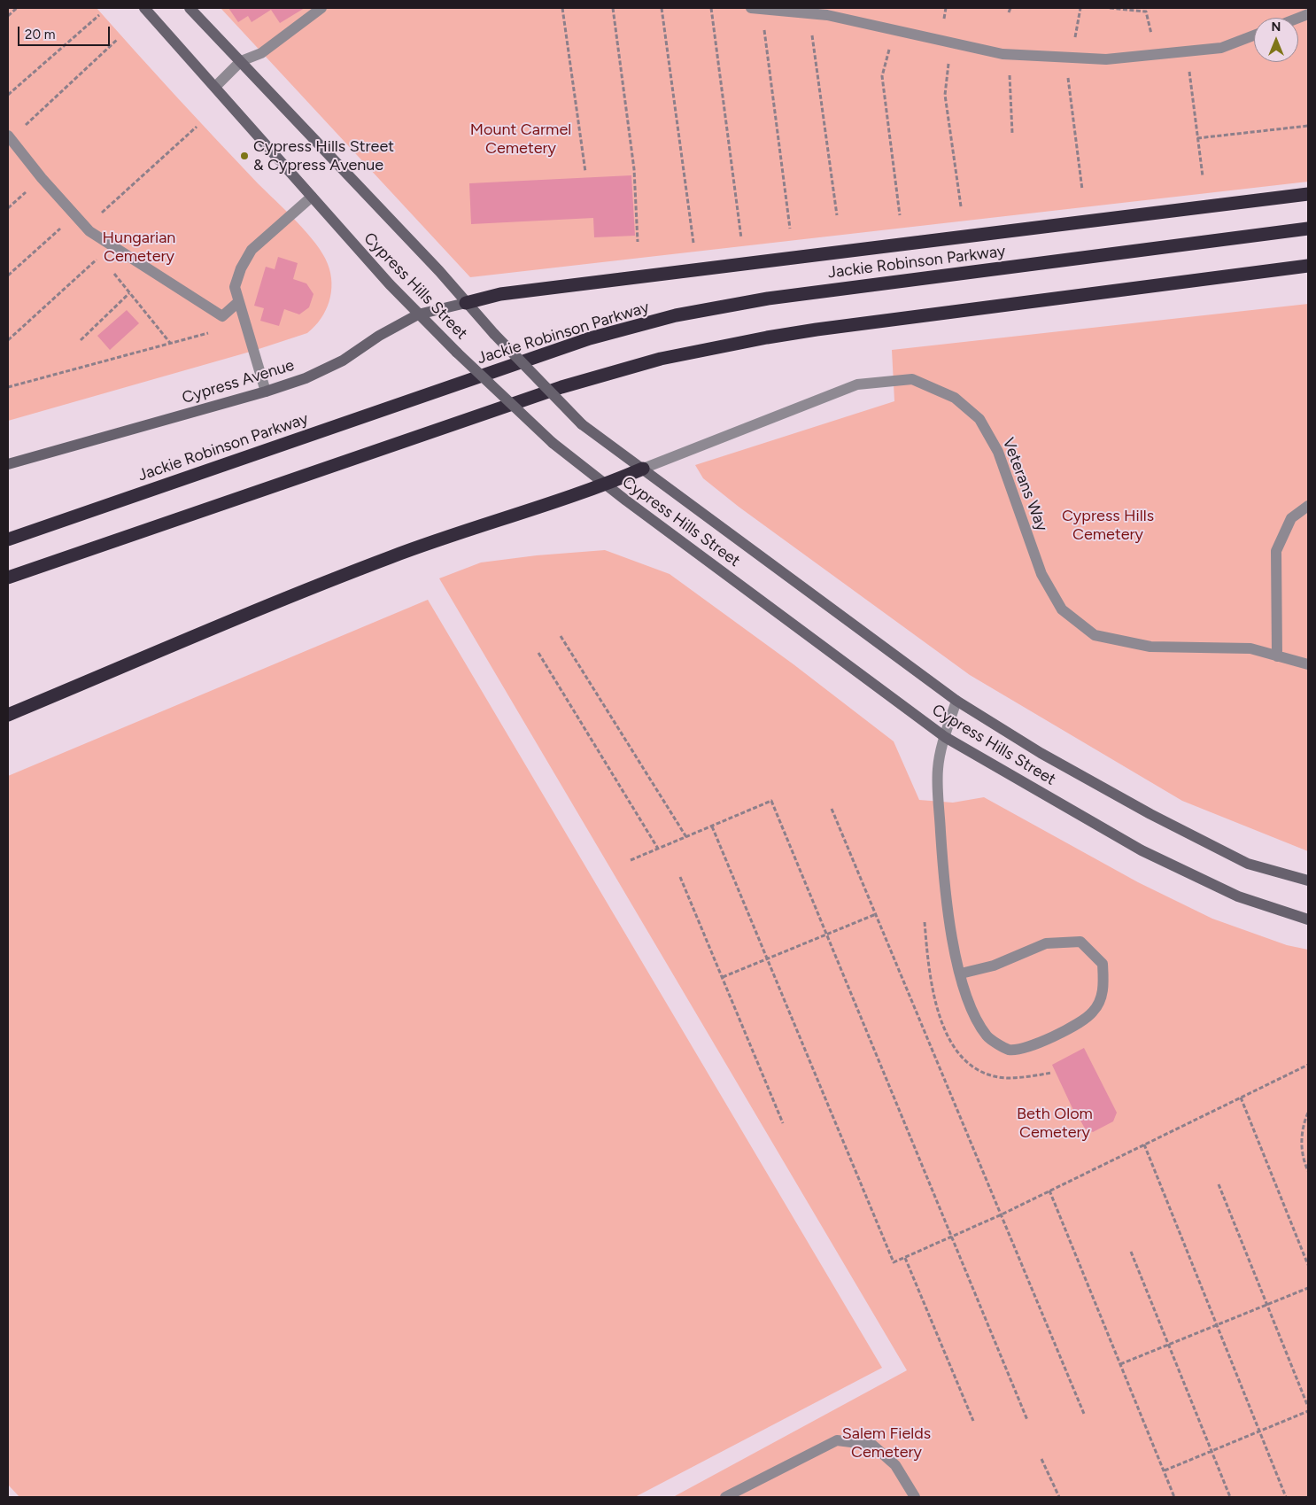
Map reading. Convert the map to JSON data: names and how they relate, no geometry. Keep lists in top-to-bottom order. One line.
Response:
{"streets":{"highway":["Jackie Robinson Parkway"],"street":["Cypress Hills Street","Cypress Avenue"],"lane":["Veterans Way"]},"crossings":[["Cypress Hills Street","Cypress Avenue"],["Cypress Hills Street","Veterans Way"]],"parks":["Mount Carmel Cemetery","Hungarian Cemetery","Cypress Hills Cemetery","Beth Olom Cemetery","Salem Fields Cemetery"],"places":["Cypress Hills Street & Cypress Avenue"],"scale_bar":"20 m","north":"top"}
